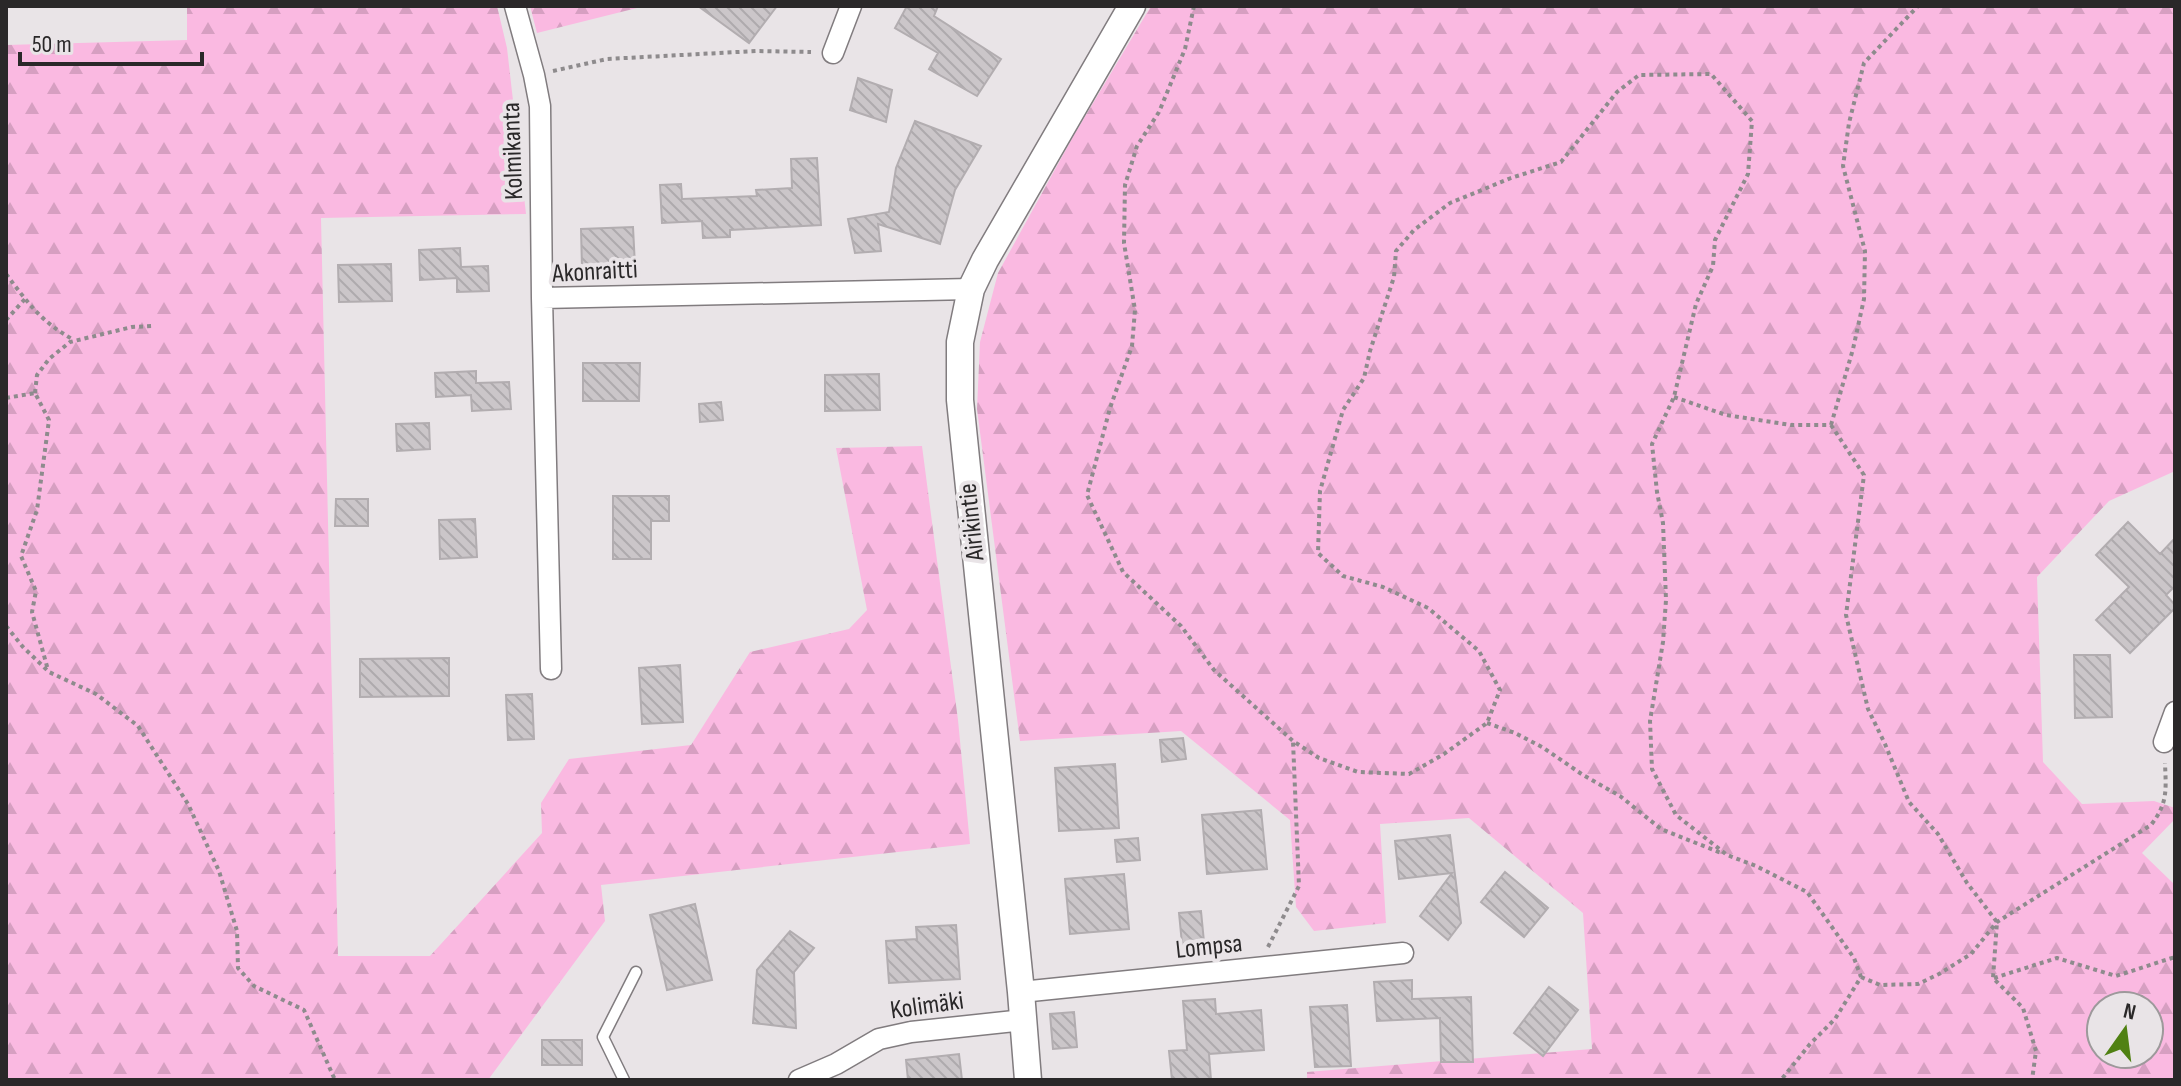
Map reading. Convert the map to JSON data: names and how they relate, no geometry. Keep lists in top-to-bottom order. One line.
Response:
{"streets":{"street":["Kolmikanta","Akonraitti","Airikintie","Lompsa","Kolimäki"]},"crossings":[["Kolmikanta","Akonraitti"],["Akonraitti","Airikintie"],["Airikintie","Lompsa"],["Airikintie","Kolimäki"]],"scale_bar":"50 m","north":"top"}
